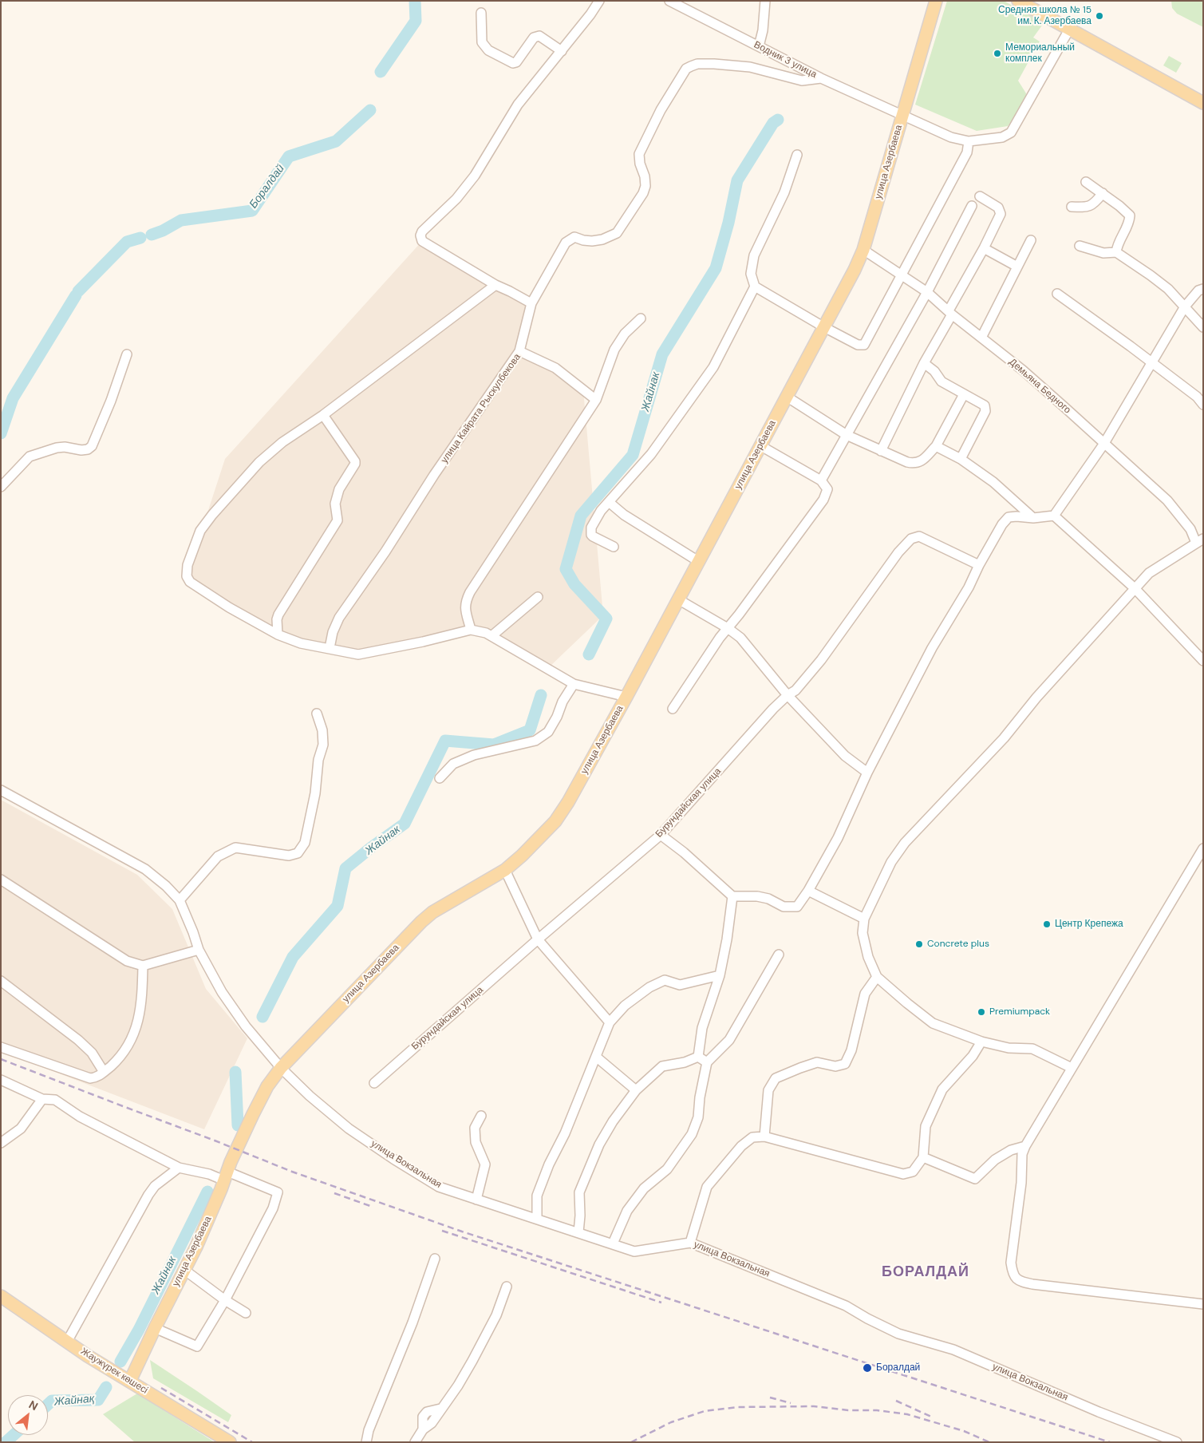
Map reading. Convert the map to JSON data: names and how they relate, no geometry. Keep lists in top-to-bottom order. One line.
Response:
{"streets":{"main road":["улица Азербаева","Жаужүрек көшесі"],"street":["Водник 3 улица","Демьяна Бедного","улица Кайрата Рыскулбекова","Бурундайская улица","улица Вокзальная"]},"crossings":[["Водник 3 улица","улица Азербаева"],["улица Азербаева","Демьяна Бедного"],["улица Азербаева","улица Вокзальная"],["улица Азербаева","Жаужүрек көшесі"]],"districts":["БОРАЛДАЙ"],"water":["Боралдай","Жайнак","Жайнақ"],"places":["Средняя школа № 15 им. К. Азербаева","Мемориальный комплек","Центр Крепежа","Concrete plus","Premiumpack","Боралдай"],"north":"top right"}
